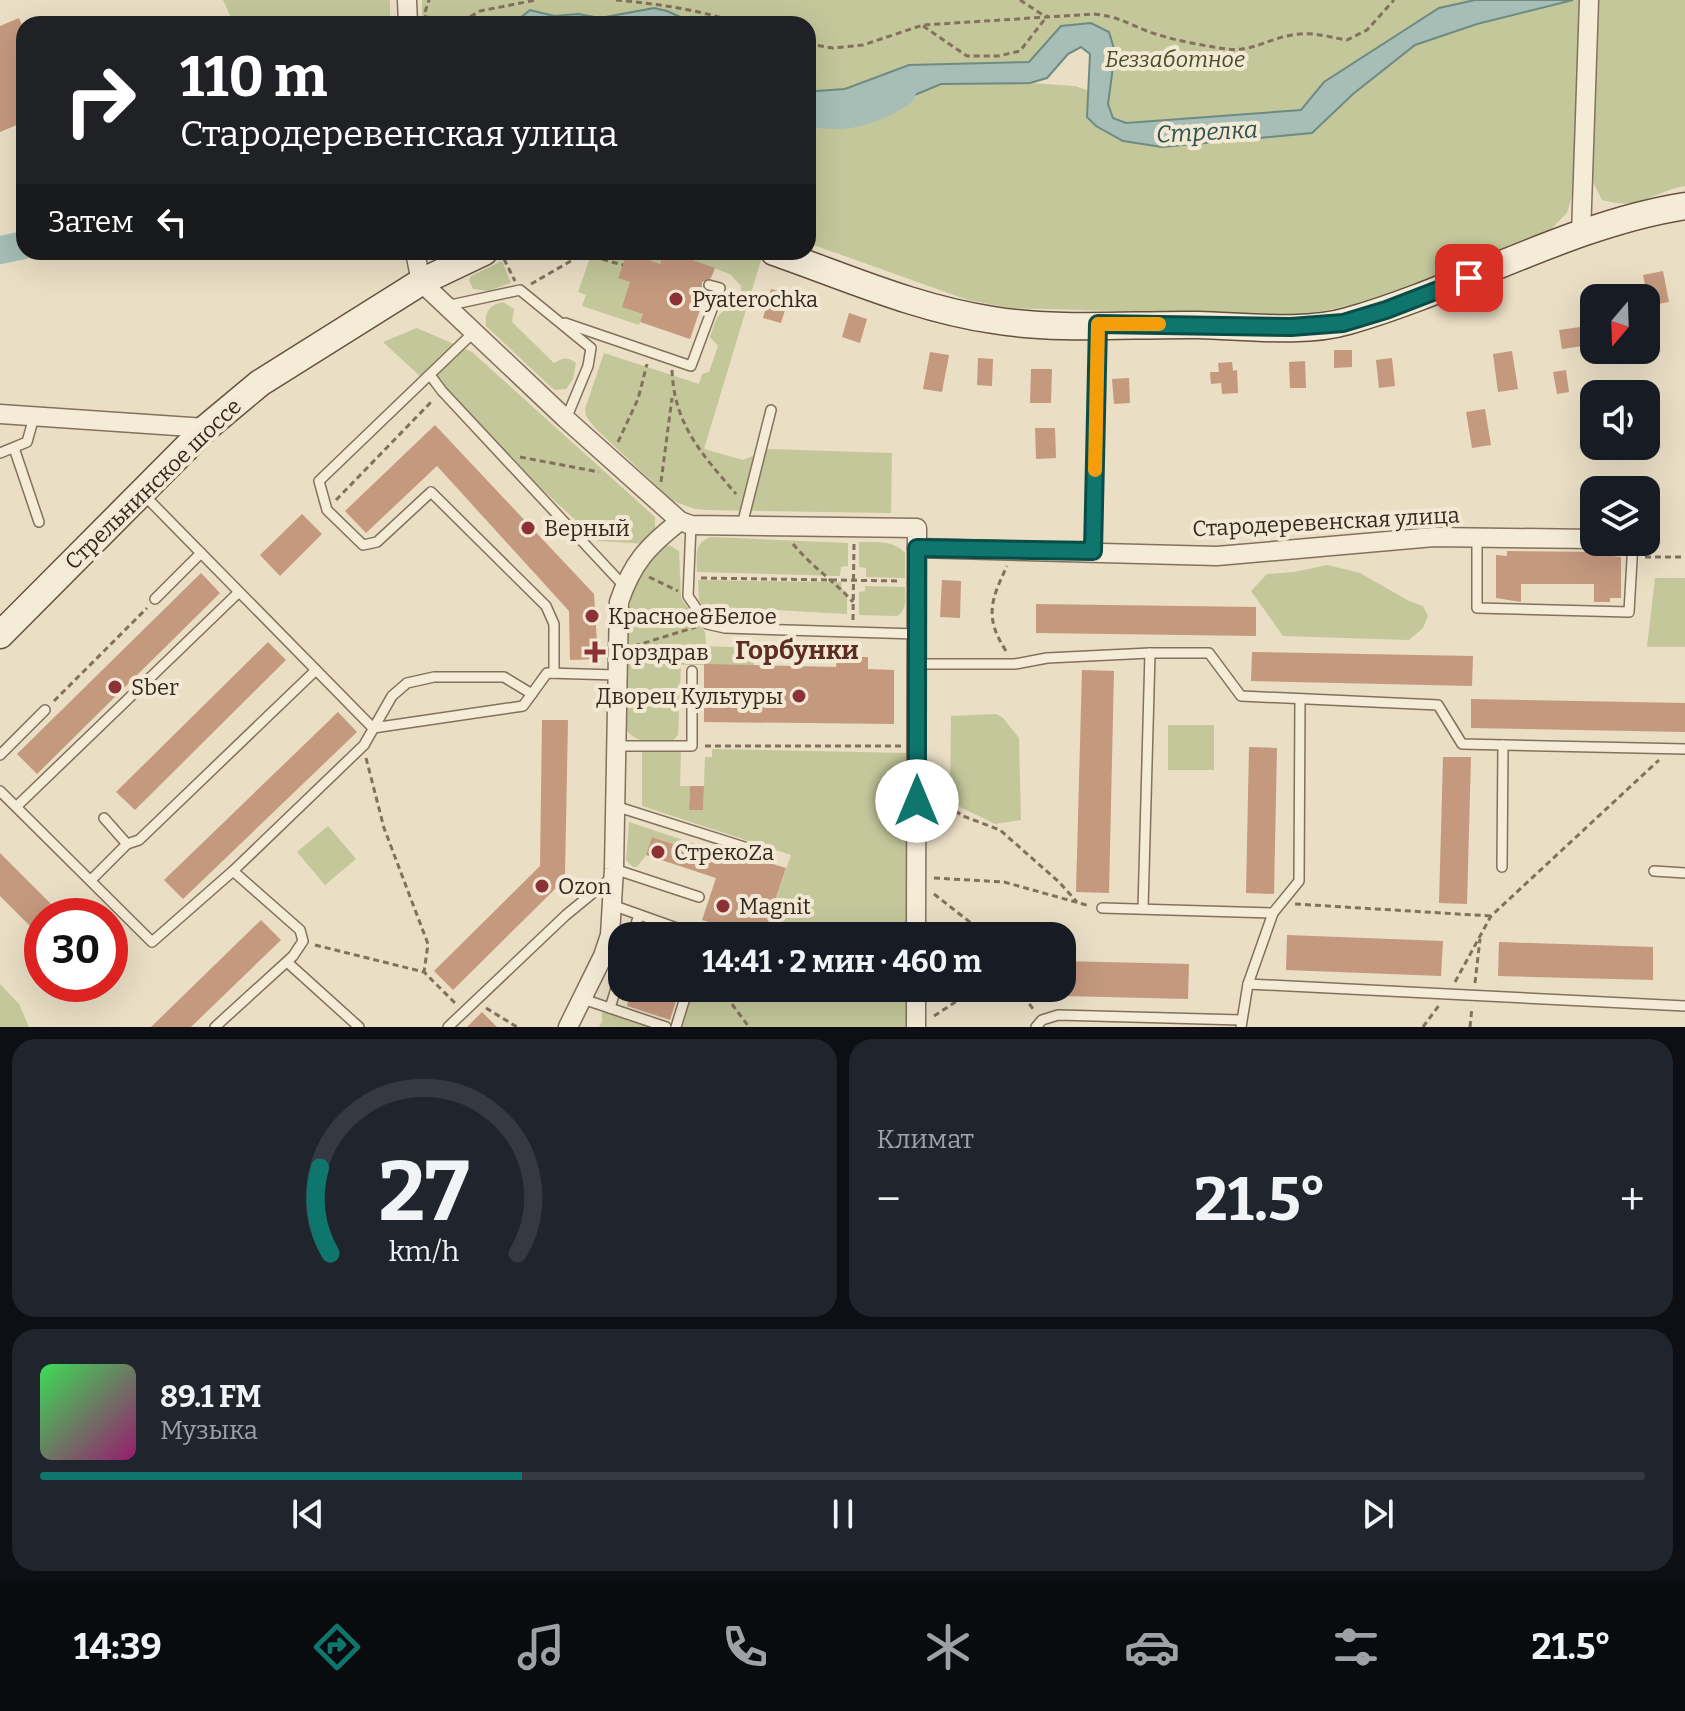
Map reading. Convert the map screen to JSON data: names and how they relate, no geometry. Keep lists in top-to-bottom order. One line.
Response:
{"streets":{"main road":["Стрельнинское шоссе"],"street":["Стародеревенская улица"]},"districts":["Горбунки"],"water":["Стрелка"],"parks":["Беззаботное"],"places":{"other":["Pyaterochka","Верный","Красное&Белое","Sber","Дворец Культуры","СтрекоZа","Ozon","Magnit"],"health":["Горздрав"]},"north":"bottom","page":{"turn":["110 m","Стародеревенская улица"],"then":"Затем","limit":"30","trip":"14:41 · 2 мин · 460 m","tile":"Климат","heat":["−","21.5°","+"],"song":["89.1 FM","Музыка"],"tabs":["14:39","21.5°"],"gauge":["27","km/h"]}}
